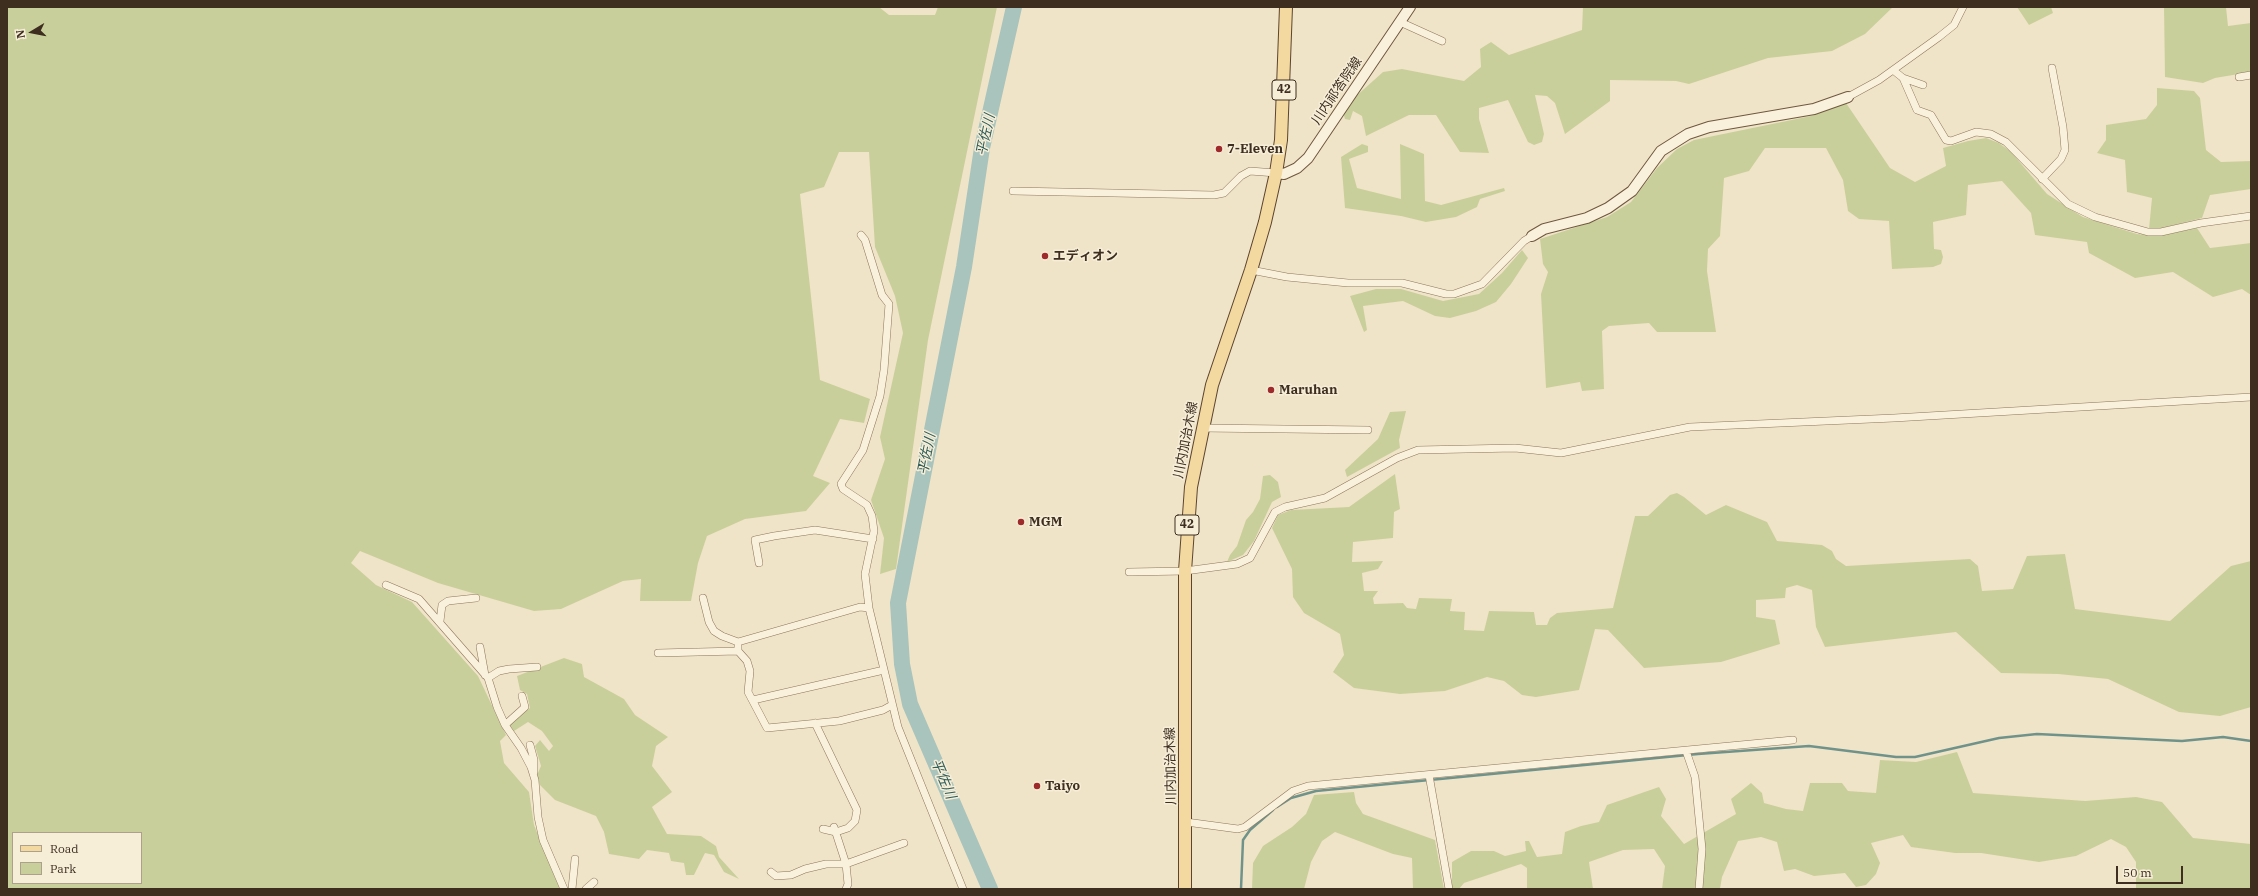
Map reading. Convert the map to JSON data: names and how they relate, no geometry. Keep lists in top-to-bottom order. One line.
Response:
{"streets":{"main road":["42","川内加治木線"],"street":["川内祁答院線"]},"crossings":[["川内祁答院線","川内加治木線"]],"water":["平佐川"],"places":["7-Eleven","エディオン","Maruhan","MGM","Taiyo"],"legend":["Road","Park"],"scale_bar":"50 m","north":"left"}
